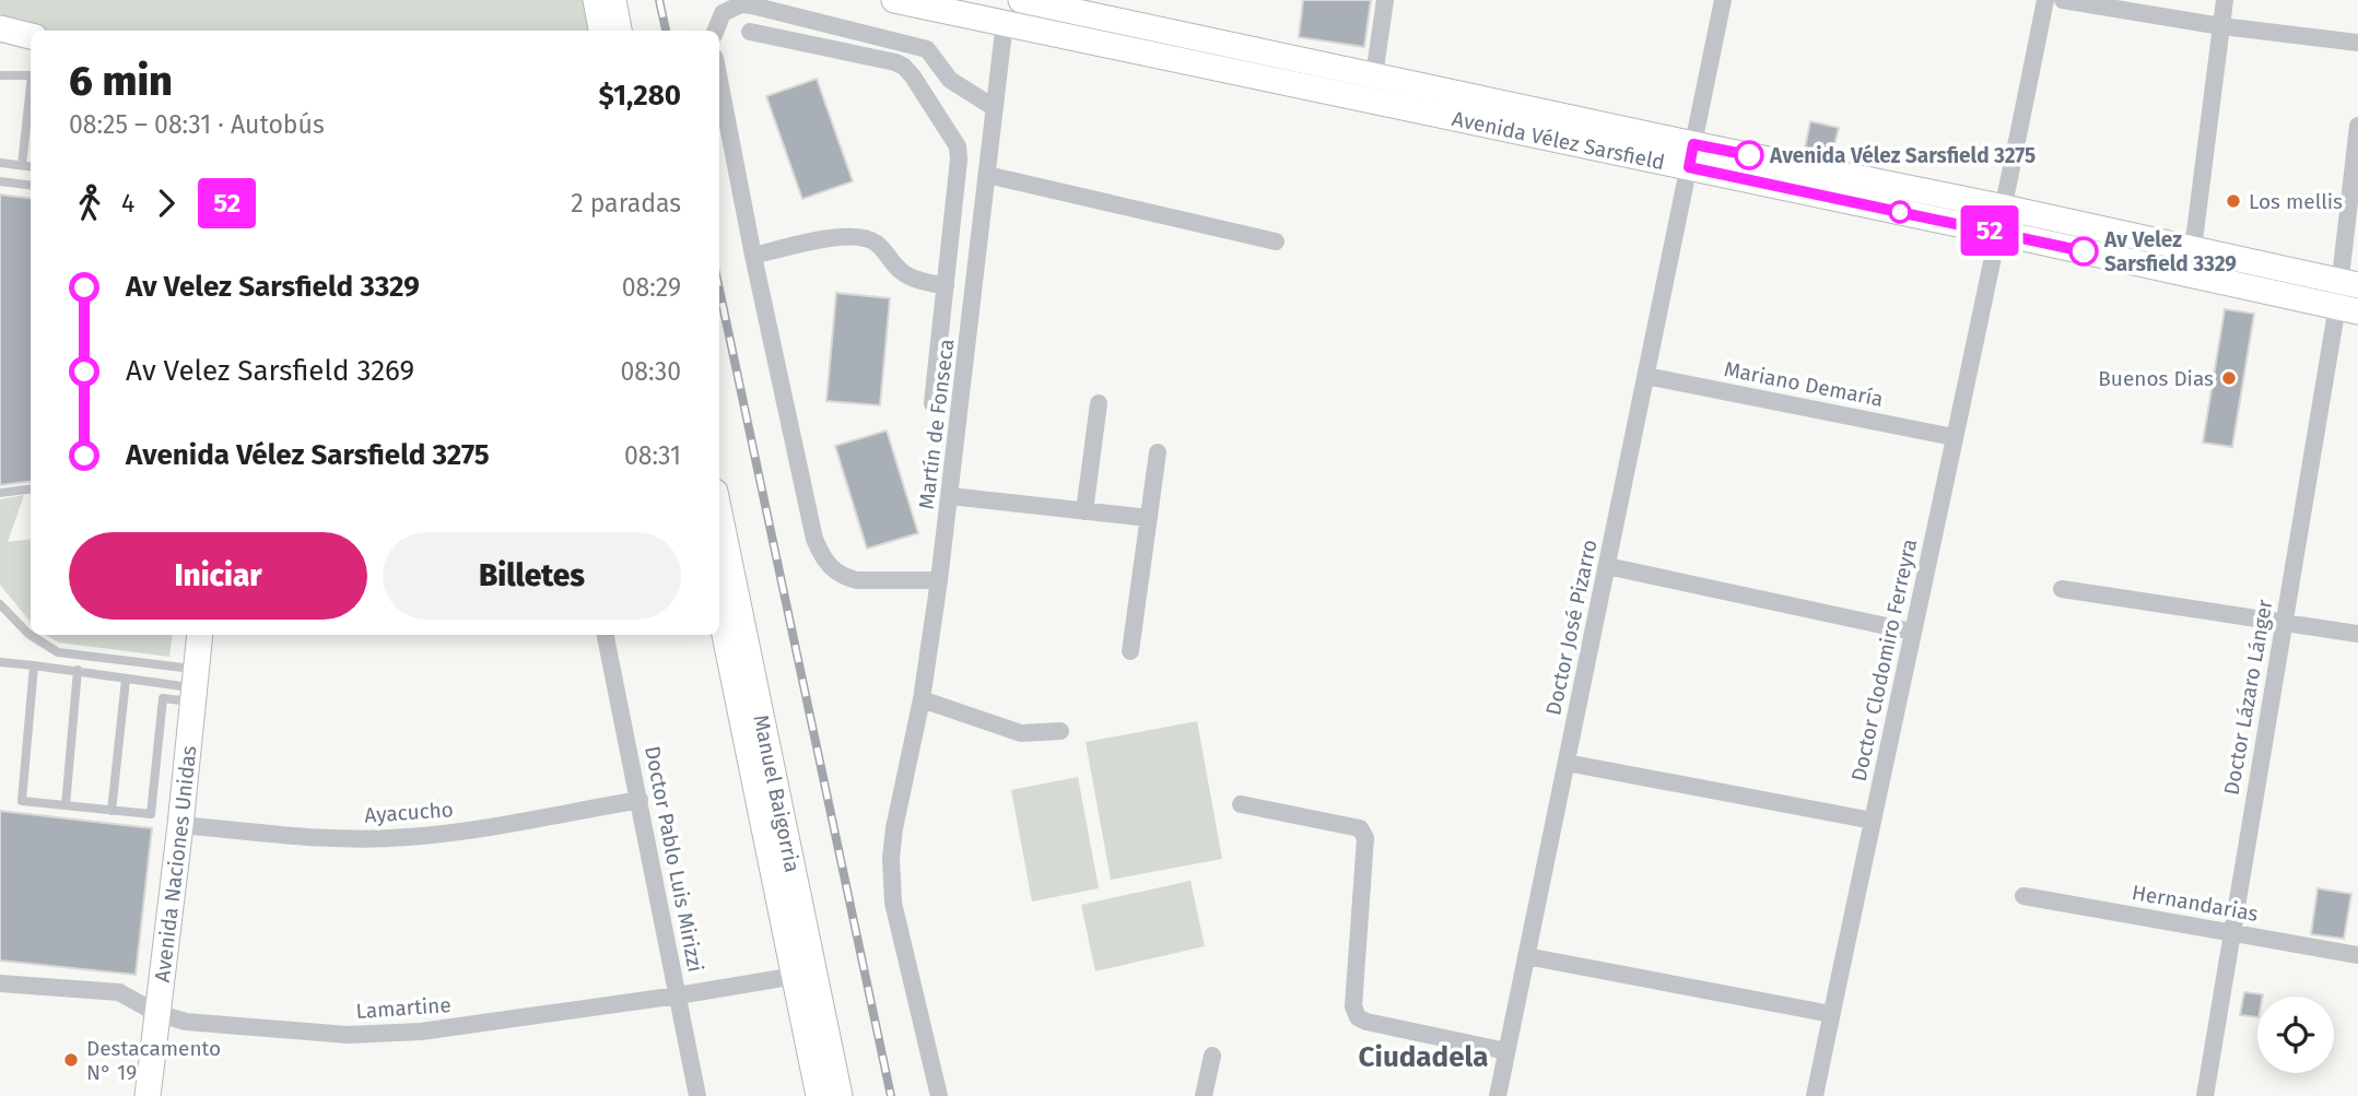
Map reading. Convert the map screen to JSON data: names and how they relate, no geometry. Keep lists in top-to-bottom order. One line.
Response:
{"streets":{"main road":["Avenida Vélez Sarsfield","Manuel Baigorria","Avenida Naciones Unidas"],"street":["Mariano Demaría","Martín de Fonseca","Doctor José Pizarro","Doctor Clodomiro Ferreyra","Doctor Lázaro Lánger","Ayacucho","Doctor Pablo Luis Mirizzi","Hernandarias","Lamartine"]},"crossings":[["Avenida Vélez Sarsfield","Martín de Fonseca"],["Avenida Vélez Sarsfield","Doctor José Pizarro"],["Avenida Vélez Sarsfield","Doctor Clodomiro Ferreyra"],["Avenida Vélez Sarsfield","Doctor Lázaro Lánger"],["Mariano Demaría","Doctor José Pizarro"],["Mariano Demaría","Doctor Clodomiro Ferreyra"],["Doctor Lázaro Lánger","Hernandarias"],["Manuel Baigorria","Lamartine"],["Ayacucho","Doctor Pablo Luis Mirizzi"],["Ayacucho","Avenida Naciones Unidas"],["Doctor Pablo Luis Mirizzi","Lamartine"],["Avenida Naciones Unidas","Lamartine"]],"districts":["Ciudadela"],"places":["Avenida Vélez Sarsfield 3275","Los mellis","Av Velez Sarsfield 3329","Buenos Dias","Destacamento N° 19"],"lines":["bus line 52"],"page":{"on_map":"52","heading":["6 min","08:25 – 08:31 · Autobús","$1,280"],"legs":["4","52","2 paradas"],"list":[{"name":"Av Velez Sarsfield 3329","value":"08:29"},{"name":"Av Velez Sarsfield 3269","value":"08:30"},{"name":"Avenida Vélez Sarsfield 3275","value":"08:31"}],"buttons":["Iniciar","Billetes"]}}
